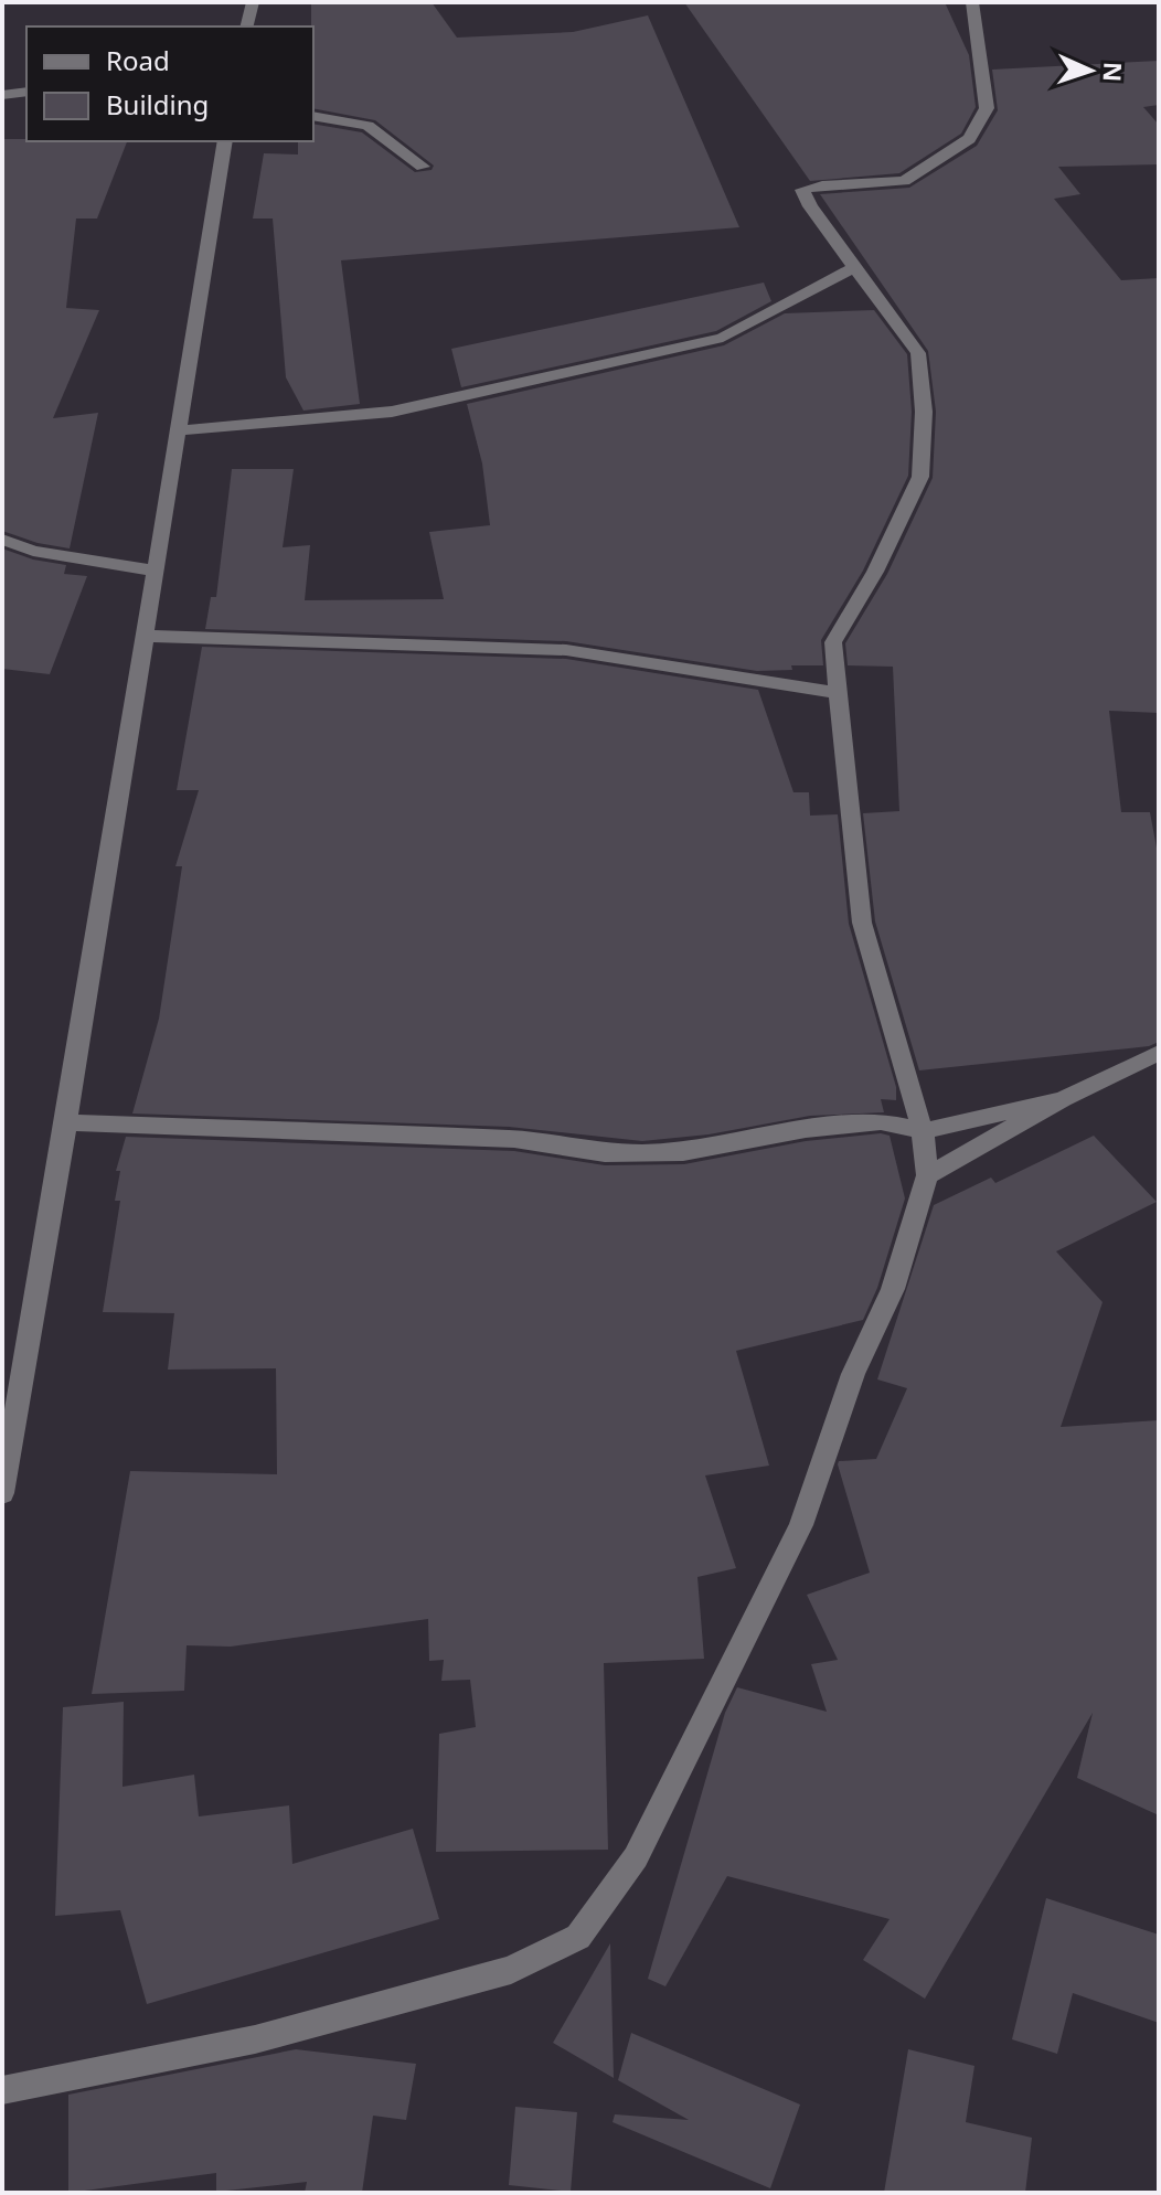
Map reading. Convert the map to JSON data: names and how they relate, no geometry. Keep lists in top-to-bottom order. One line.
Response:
{"legend":["Road","Building"],"north":"right"}
